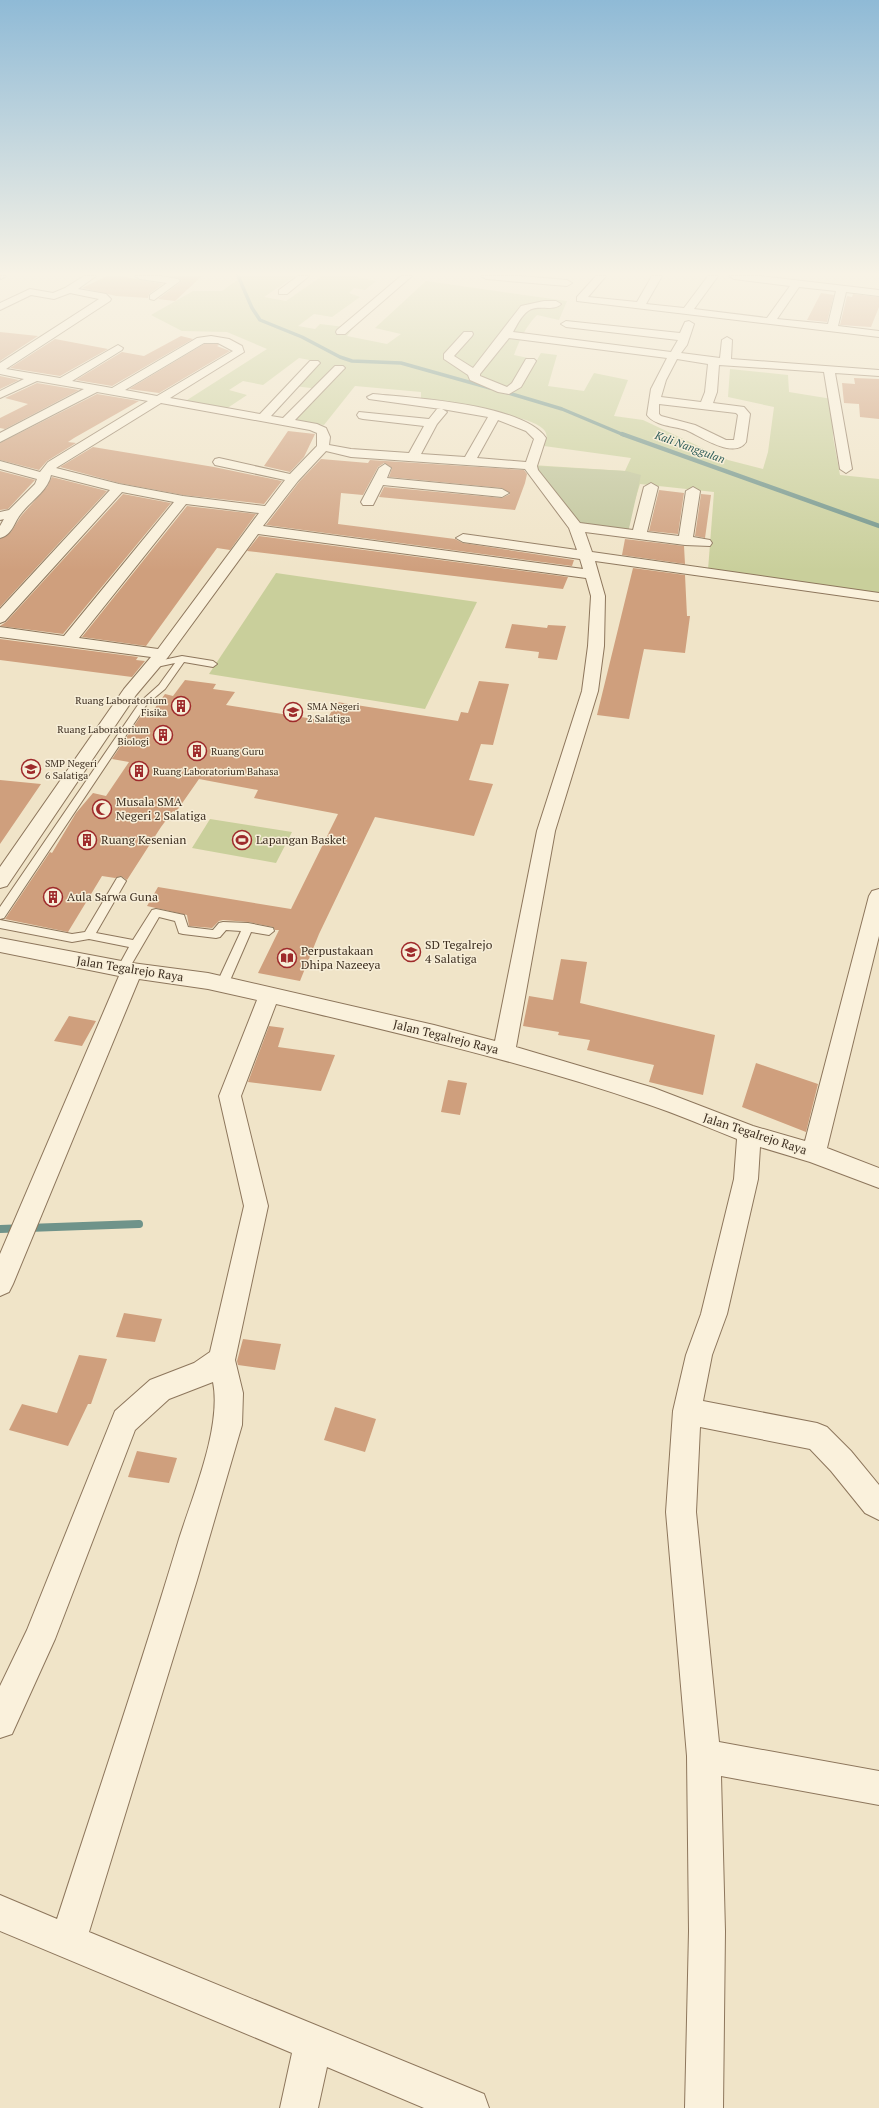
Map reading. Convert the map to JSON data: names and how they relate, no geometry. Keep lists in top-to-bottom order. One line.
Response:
{"streets":{"street":["Jalan Tegalrejo Raya"]},"water":["Kali Nanggulan"],"places":{"building":["Ruang Laboratorium Fisika","Ruang Laboratorium Biologi","Ruang Guru","Ruang Laboratorium Bahasa","Ruang Kesenian","Aula Sarwa Guna"],"school or university":["SMA Negeri 2 Salatiga","SMP Negeri 6 Salatiga","SD Tegalrejo 4 Salatiga"],"mosque":["Musala SMA Negeri 2 Salatiga"],"sports":["Lapangan Basket"],"library":["Perpustakaan Dhipa Nazeeya"]}}
